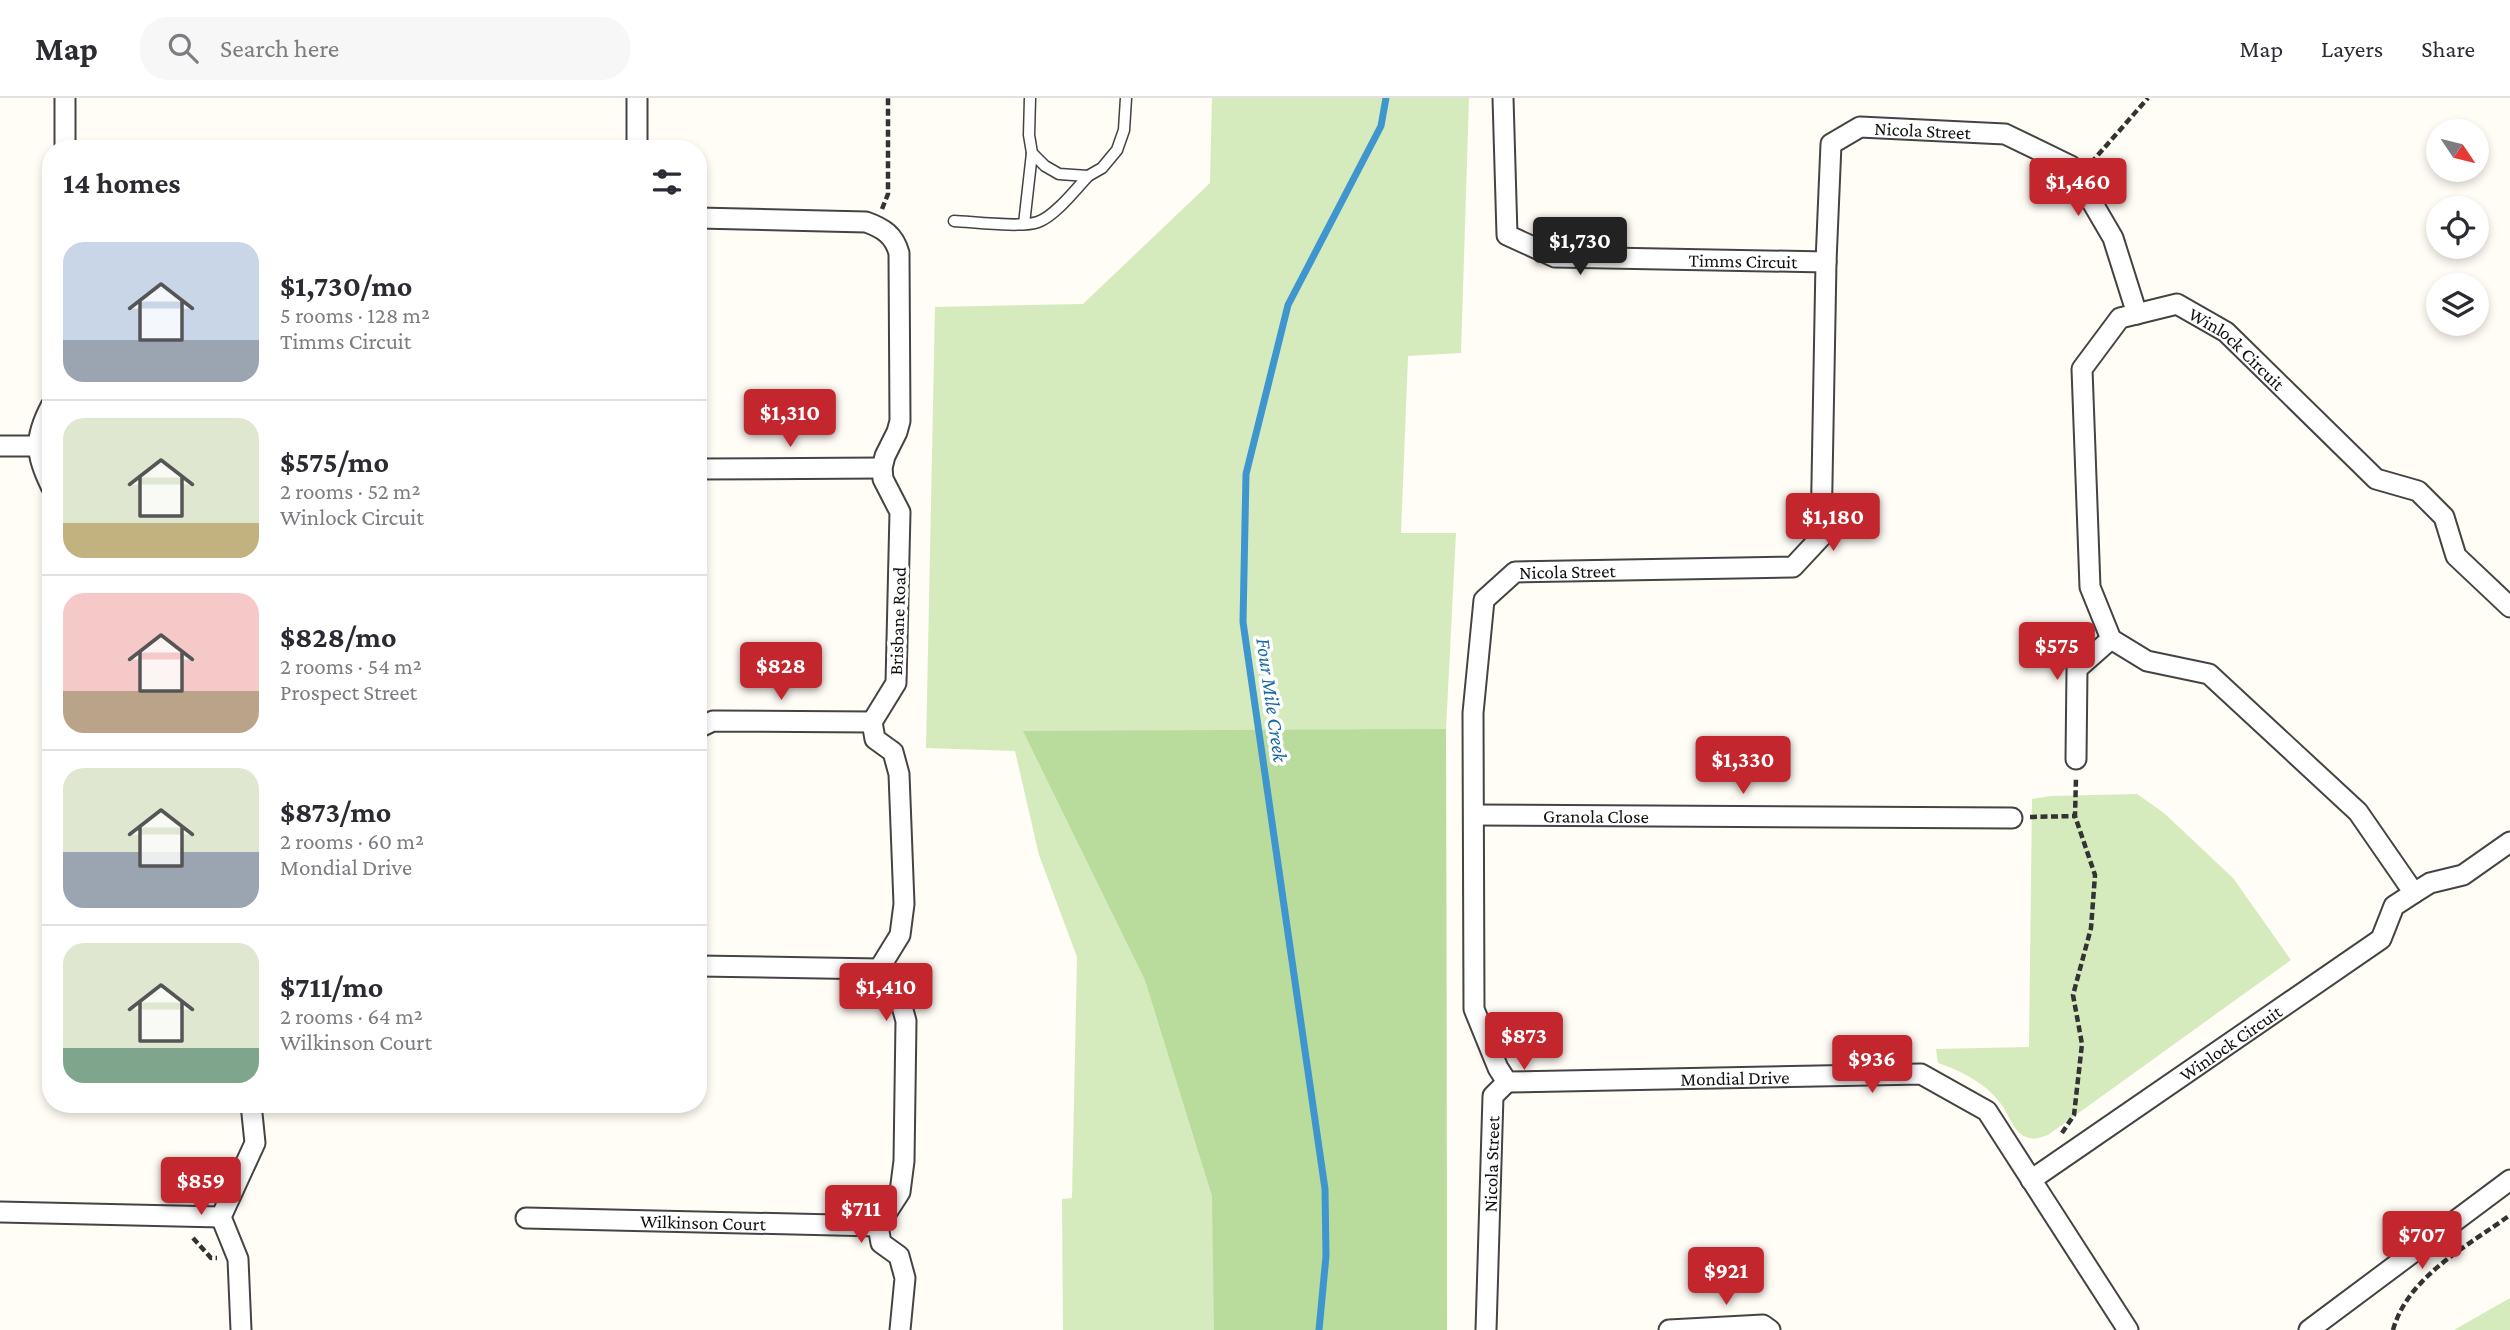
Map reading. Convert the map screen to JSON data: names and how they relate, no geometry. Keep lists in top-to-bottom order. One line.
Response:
{"streets":{"street":["Nicola Street","Timms Circuit","Winlock Circuit","Brisbane Road","Granola Close","Mondial Drive","Wilkinson Court"]},"crossings":[["Nicola Street","Timms Circuit"],["Nicola Street","Granola Close"],["Nicola Street","Mondial Drive"],["Winlock Circuit","Mondial Drive"]],"water":["Four Mile Creek"],"north":"bottom right","page":{"header":"Map","search":"Search here","nav":["Map","Layers","Share"],"heading":"14 homes","price":["$1,460","$1,730","$1,310","$1,180","$575","$828","$1,330","$1,410","$873","$936","$859","$711","$707","$921"],"list":[{"name":"$1,730/mo","note":"5 rooms · 128 m² · Timms Circuit"},{"name":"$575/mo","note":"2 rooms · 52 m² · Winlock Circuit"},{"name":"$828/mo","note":"2 rooms · 54 m² · Prospect Street"},{"name":"$873/mo","note":"2 rooms · 60 m² · Mondial Drive"},{"name":"$711/mo","note":"2 rooms · 64 m² · Wilkinson Court"}]}}
